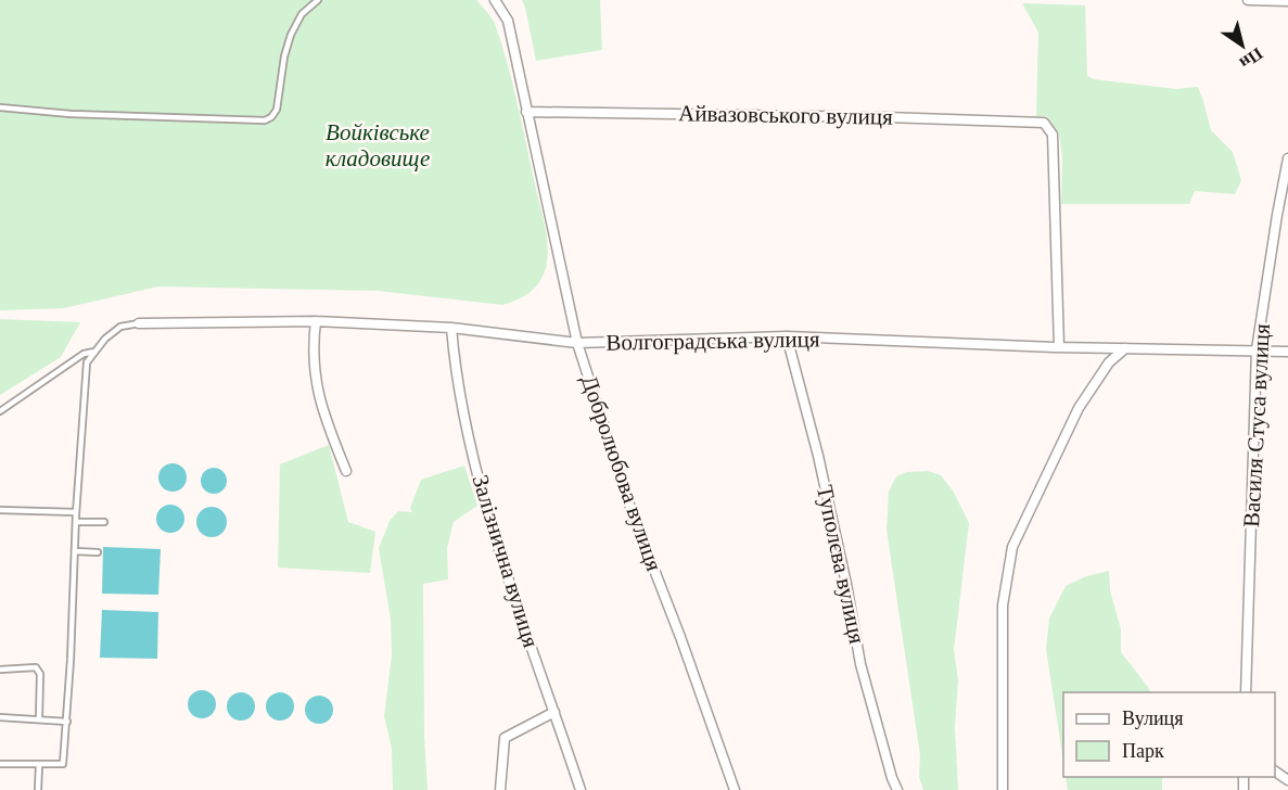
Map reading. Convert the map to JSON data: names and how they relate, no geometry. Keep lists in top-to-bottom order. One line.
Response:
{"streets":{"street":["Айвазовського вулиця","Волгоградська вулиця","Василя Стуса вулиця","Добролюбова вулиця","Залізнична вулиця","Туполєва вулиця"]},"crossings":[["Айвазовського вулиця","Волгоградська вулиця"],["Айвазовського вулиця","Добролюбова вулиця"],["Волгоградська вулиця","Василя Стуса вулиця"],["Волгоградська вулиця","Добролюбова вулиця"],["Волгоградська вулиця","Залізнична вулиця"],["Волгоградська вулиця","Туполєва вулиця"]],"parks":["Войківське кладовище"],"legend":["Вулиця","Парк"],"north":"bottom right"}
